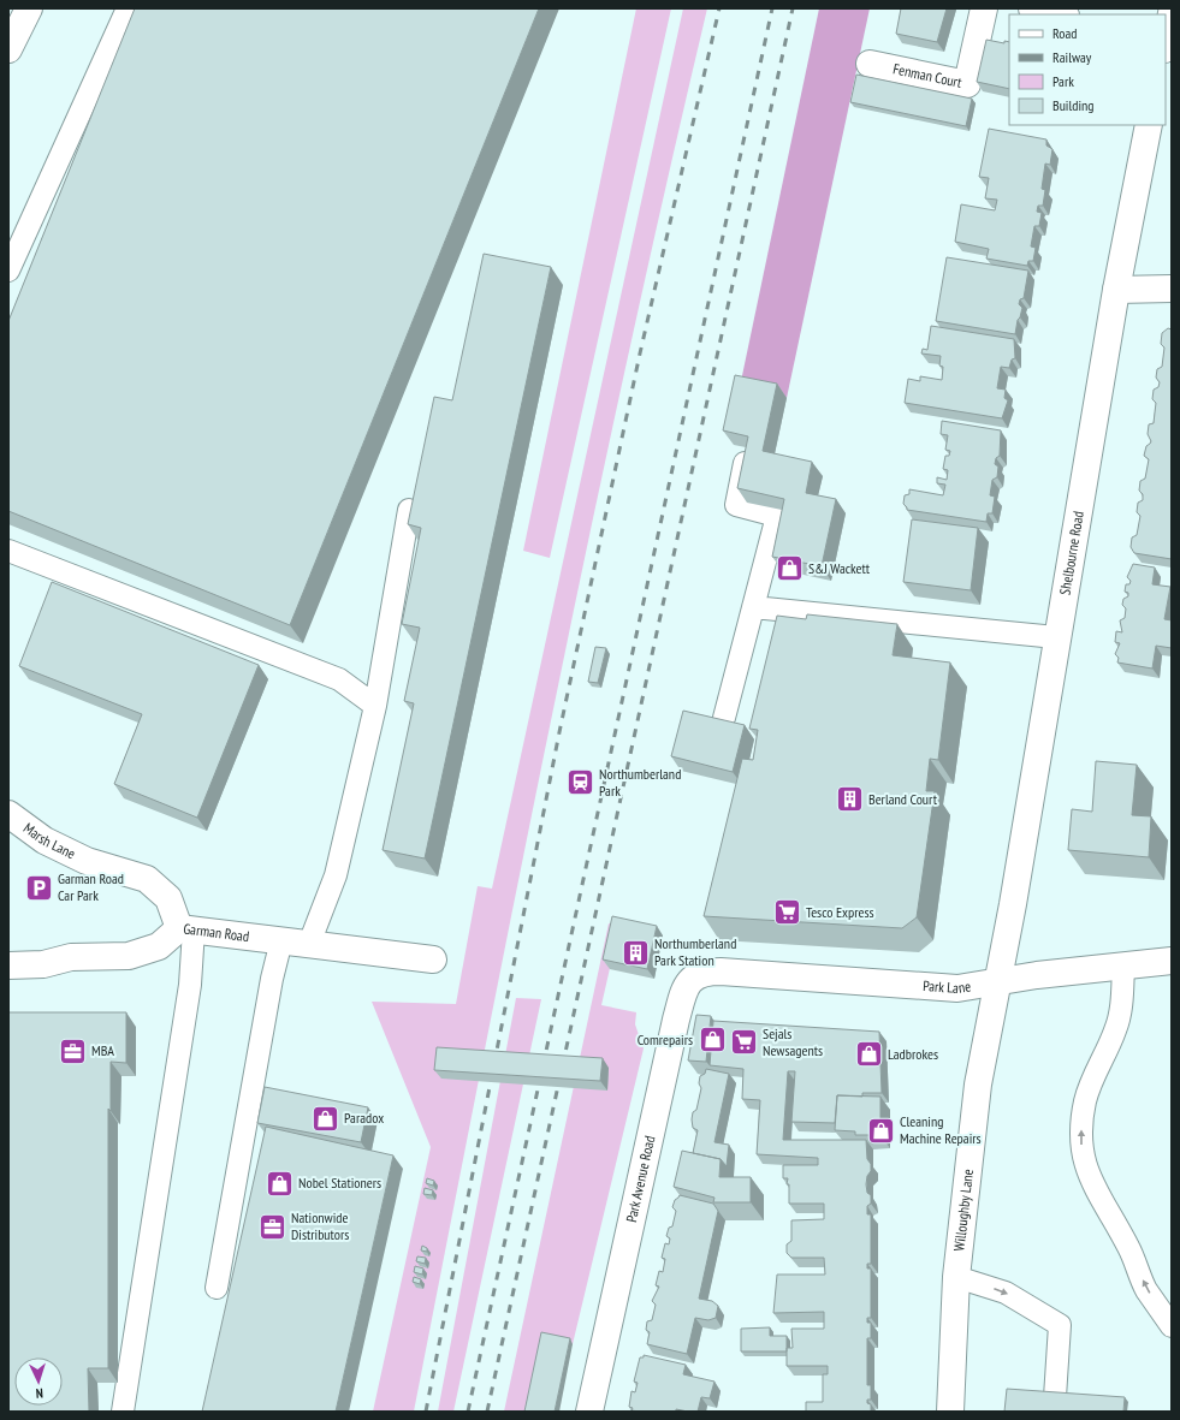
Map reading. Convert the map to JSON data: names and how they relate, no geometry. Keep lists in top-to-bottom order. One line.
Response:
{"streets":{"street":["Fenman Court","Shelbourne Road","Marsh Lane","Garman Road","Park Lane","Park Avenue Road","Willoughby Lane"]},"crossings":[["Shelbourne Road","Park Lane"],["Shelbourne Road","Willoughby Lane"],["Marsh Lane","Garman Road"],["Park Lane","Park Avenue Road"],["Park Lane","Willoughby Lane"]],"places":{"shop":["S&J Wackett","Comrepairs","Ladbrokes","Paradox","Cleaning Machine Repairs","Nobel Stationers"],"station":["Northumberland Park"],"building":["Berland Court","Northumberland Park Station"],"parking":["Garman Road Car Park"],"supermarket":["Tesco Express","Sejals Newsagents"],"office":["MBA","Nationwide Distributors"]},"legend":["Road","Railway","Park","Building"],"north":"bottom"}
